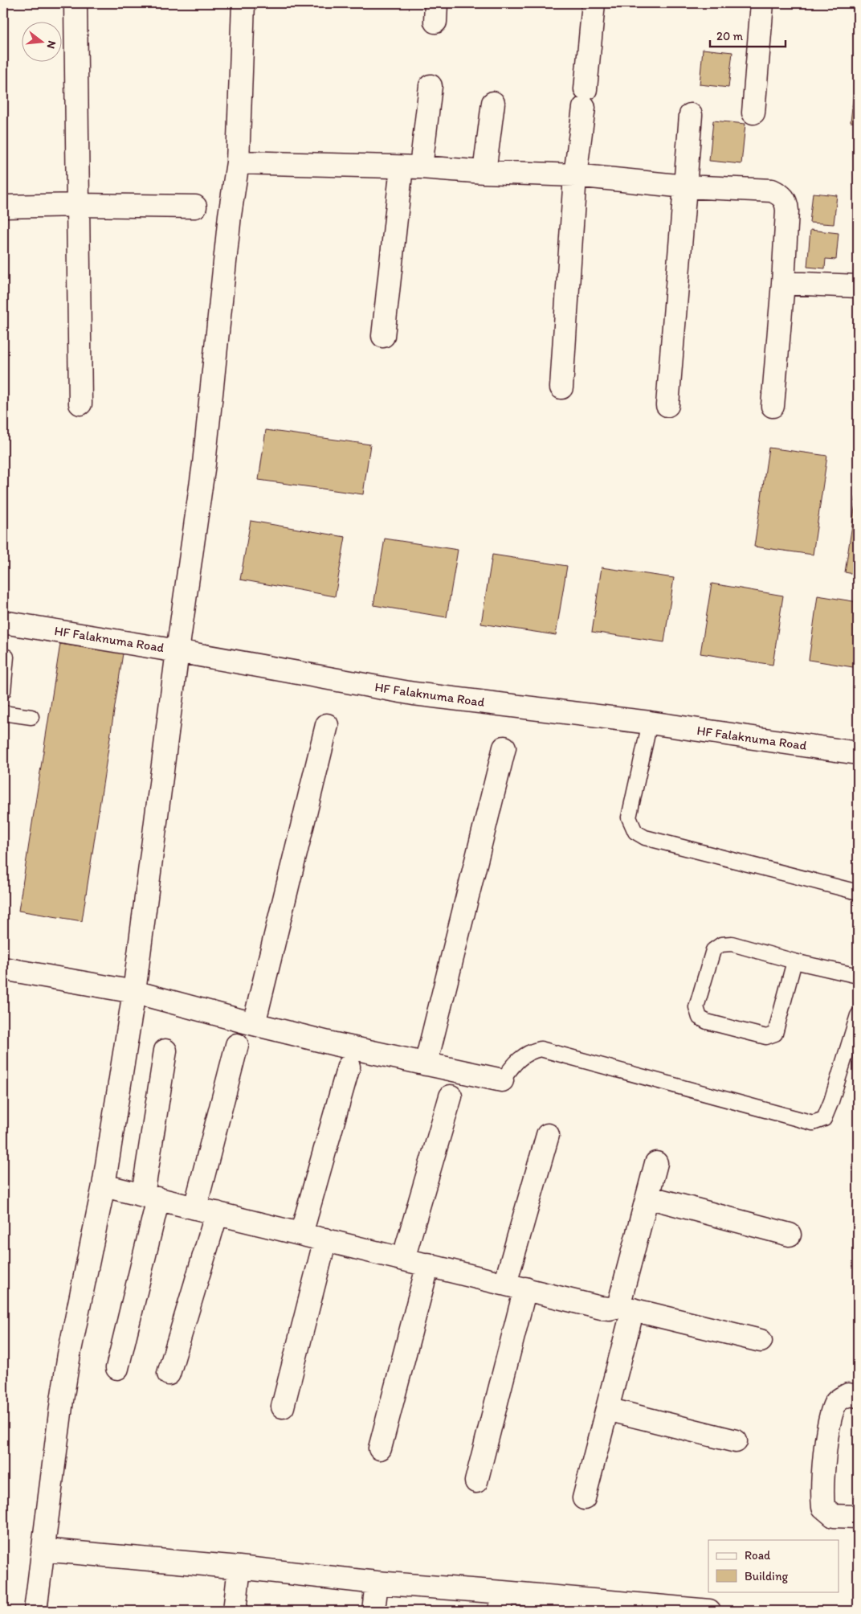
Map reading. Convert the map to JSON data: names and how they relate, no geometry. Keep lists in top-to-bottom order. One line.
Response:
{"streets":{"street":["HF Falaknuma Road"]},"legend":["Road","Building"],"scale_bar":"20 m","north":"right"}
